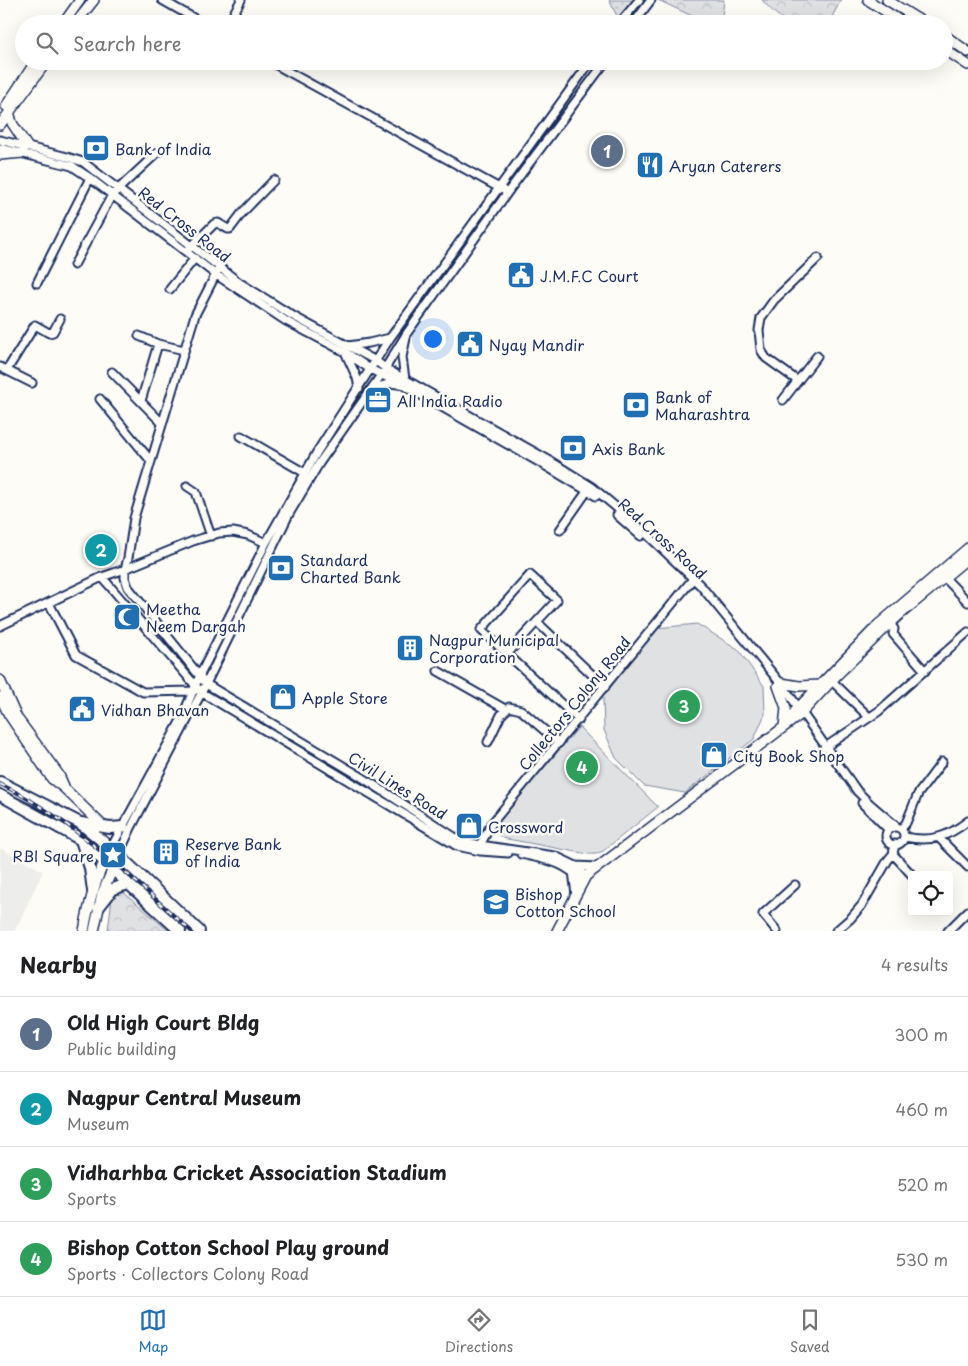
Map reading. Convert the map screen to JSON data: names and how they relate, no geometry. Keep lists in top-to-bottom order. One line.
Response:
{"streets":{"street":["Red Cross Road","Collectors Colony Road","Civil Lines Road"]},"crossings":[["Red Cross Road","Collectors Colony Road"],["Collectors Colony Road","Civil Lines Road"]],"places":{"bank":["Bank of India","Bank of Maharashtra","Axis Bank","Standard Charted Bank"],"restaurant":["Aryan Caterers"],"public building":["J.M.F.C Court","Nyay Mandir","Vidhan Bhavan"],"office":["All India Radio"],"mosque":["Meetha Neem Dargah"],"building":["Nagpur Municipal Corporation","Reserve Bank of India"],"shop":["Apple Store","City Book Shop","Crossword"],"place":["RBI Square"],"school or university":["Bishop Cotton School"]},"page":{"search":"Search here","pins":["1","2","3","4"],"heading":["Nearby","4 results"],"list":[{"mark":"1","name":"Old High Court Bldg","note":"Public building","value":"300 m"},{"mark":"2","name":"Nagpur Central Museum","note":"Museum","value":"460 m"},{"mark":"3","name":"Vidharhba Cricket Association Stadium","note":"Sports","value":"520 m"},{"mark":"4","name":"Bishop Cotton School Play ground","note":"Sports · Collectors Colony Road","value":"530 m"}],"nav":["Map","Directions","Saved"]}}
